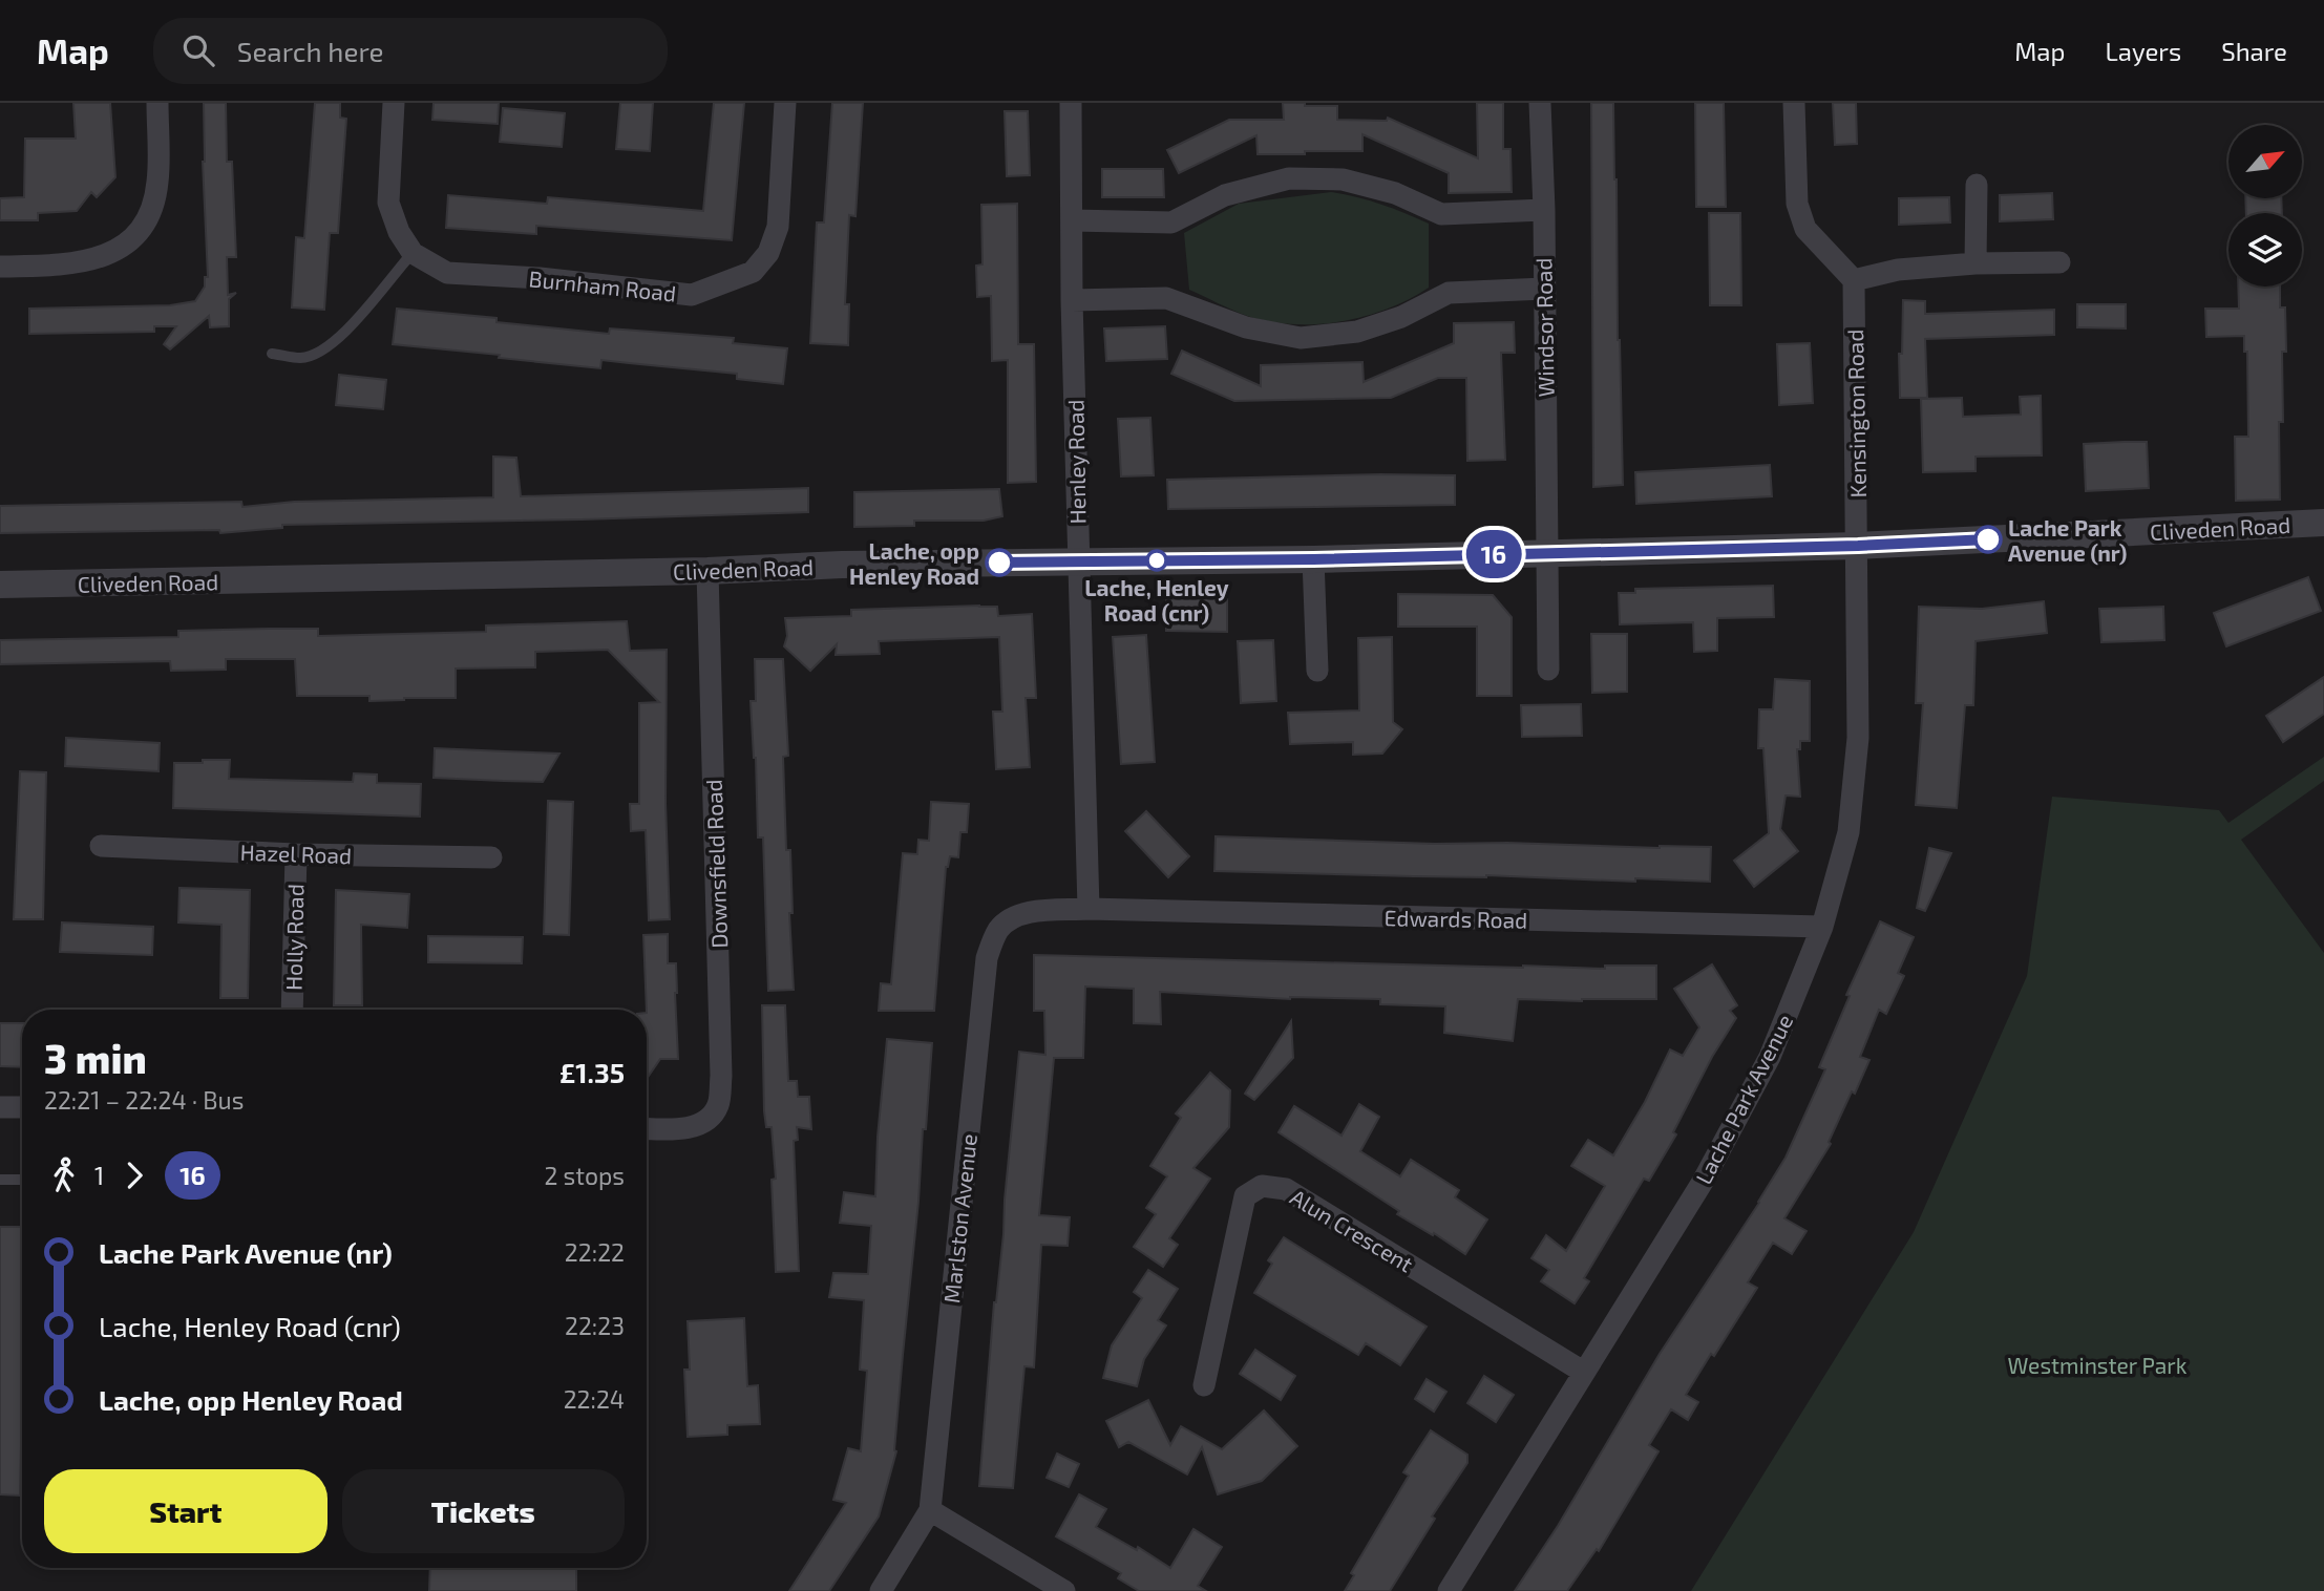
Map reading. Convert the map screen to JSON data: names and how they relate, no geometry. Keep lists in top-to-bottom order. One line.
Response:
{"streets":{"street":["Burnham Road","Windsor Road","Kensington Road","Henley Road","Cliveden Road","Hazel Road","Downsfield Road","Edwards Road","Holly Road","Lache Park Avenue","Marlston Avenue","Alun Crescent"]},"crossings":[["Windsor Road","Cliveden Road"],["Kensington Road","Cliveden Road"],["Kensington Road","Lache Park Avenue"],["Henley Road","Cliveden Road"],["Henley Road","Edwards Road"],["Henley Road","Marlston Avenue"],["Cliveden Road","Downsfield Road"],["Cliveden Road","Lache Park Avenue"],["Hazel Road","Holly Road"],["Edwards Road","Lache Park Avenue"],["Edwards Road","Marlston Avenue"],["Lache Park Avenue","Alun Crescent"]],"parks":["Westminster Park"],"places":["Lache Park Avenue (nr)","Lache, Henley Road (cnr)","Lache, opp Henley Road"],"lines":["bus line 16"],"north":"top right","page":{"header":"Map","search":"Search here","nav":["Map","Layers","Share"],"on_map":"16","heading":["3 min","22:21 – 22:24 · Bus","£1.35"],"legs":["1","16","2 stops"],"list":[{"name":"Lache Park Avenue (nr)","value":"22:22"},{"name":"Lache, Henley Road (cnr)","value":"22:23"},{"name":"Lache, opp Henley Road","value":"22:24"}],"buttons":["Start","Tickets"]}}
